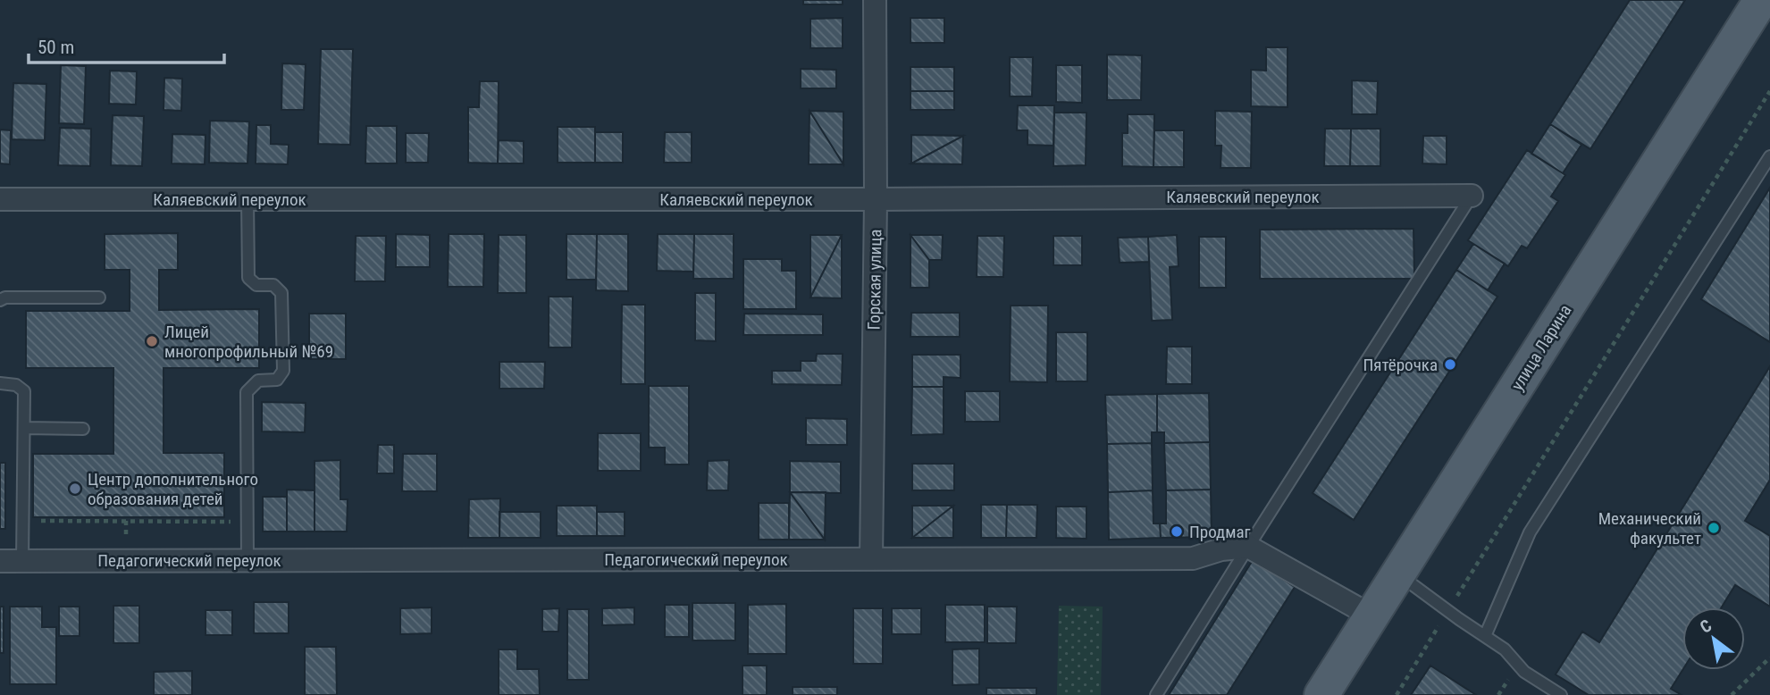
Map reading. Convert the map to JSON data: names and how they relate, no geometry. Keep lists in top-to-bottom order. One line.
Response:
{"streets":{"main road":["улица Ларина"],"street":["Каляевский переулок","Горская улица","Педагогический переулок"]},"crossings":[["Каляевский переулок","Горская улица"],["Горская улица","Педагогический переулок"]],"places":["Лицей многопрофильный №69","Пятёрочка","Центр дополнительного образования детей","Механический факультет","Продмаг"],"scale_bar":"50 m","north":"top left"}
